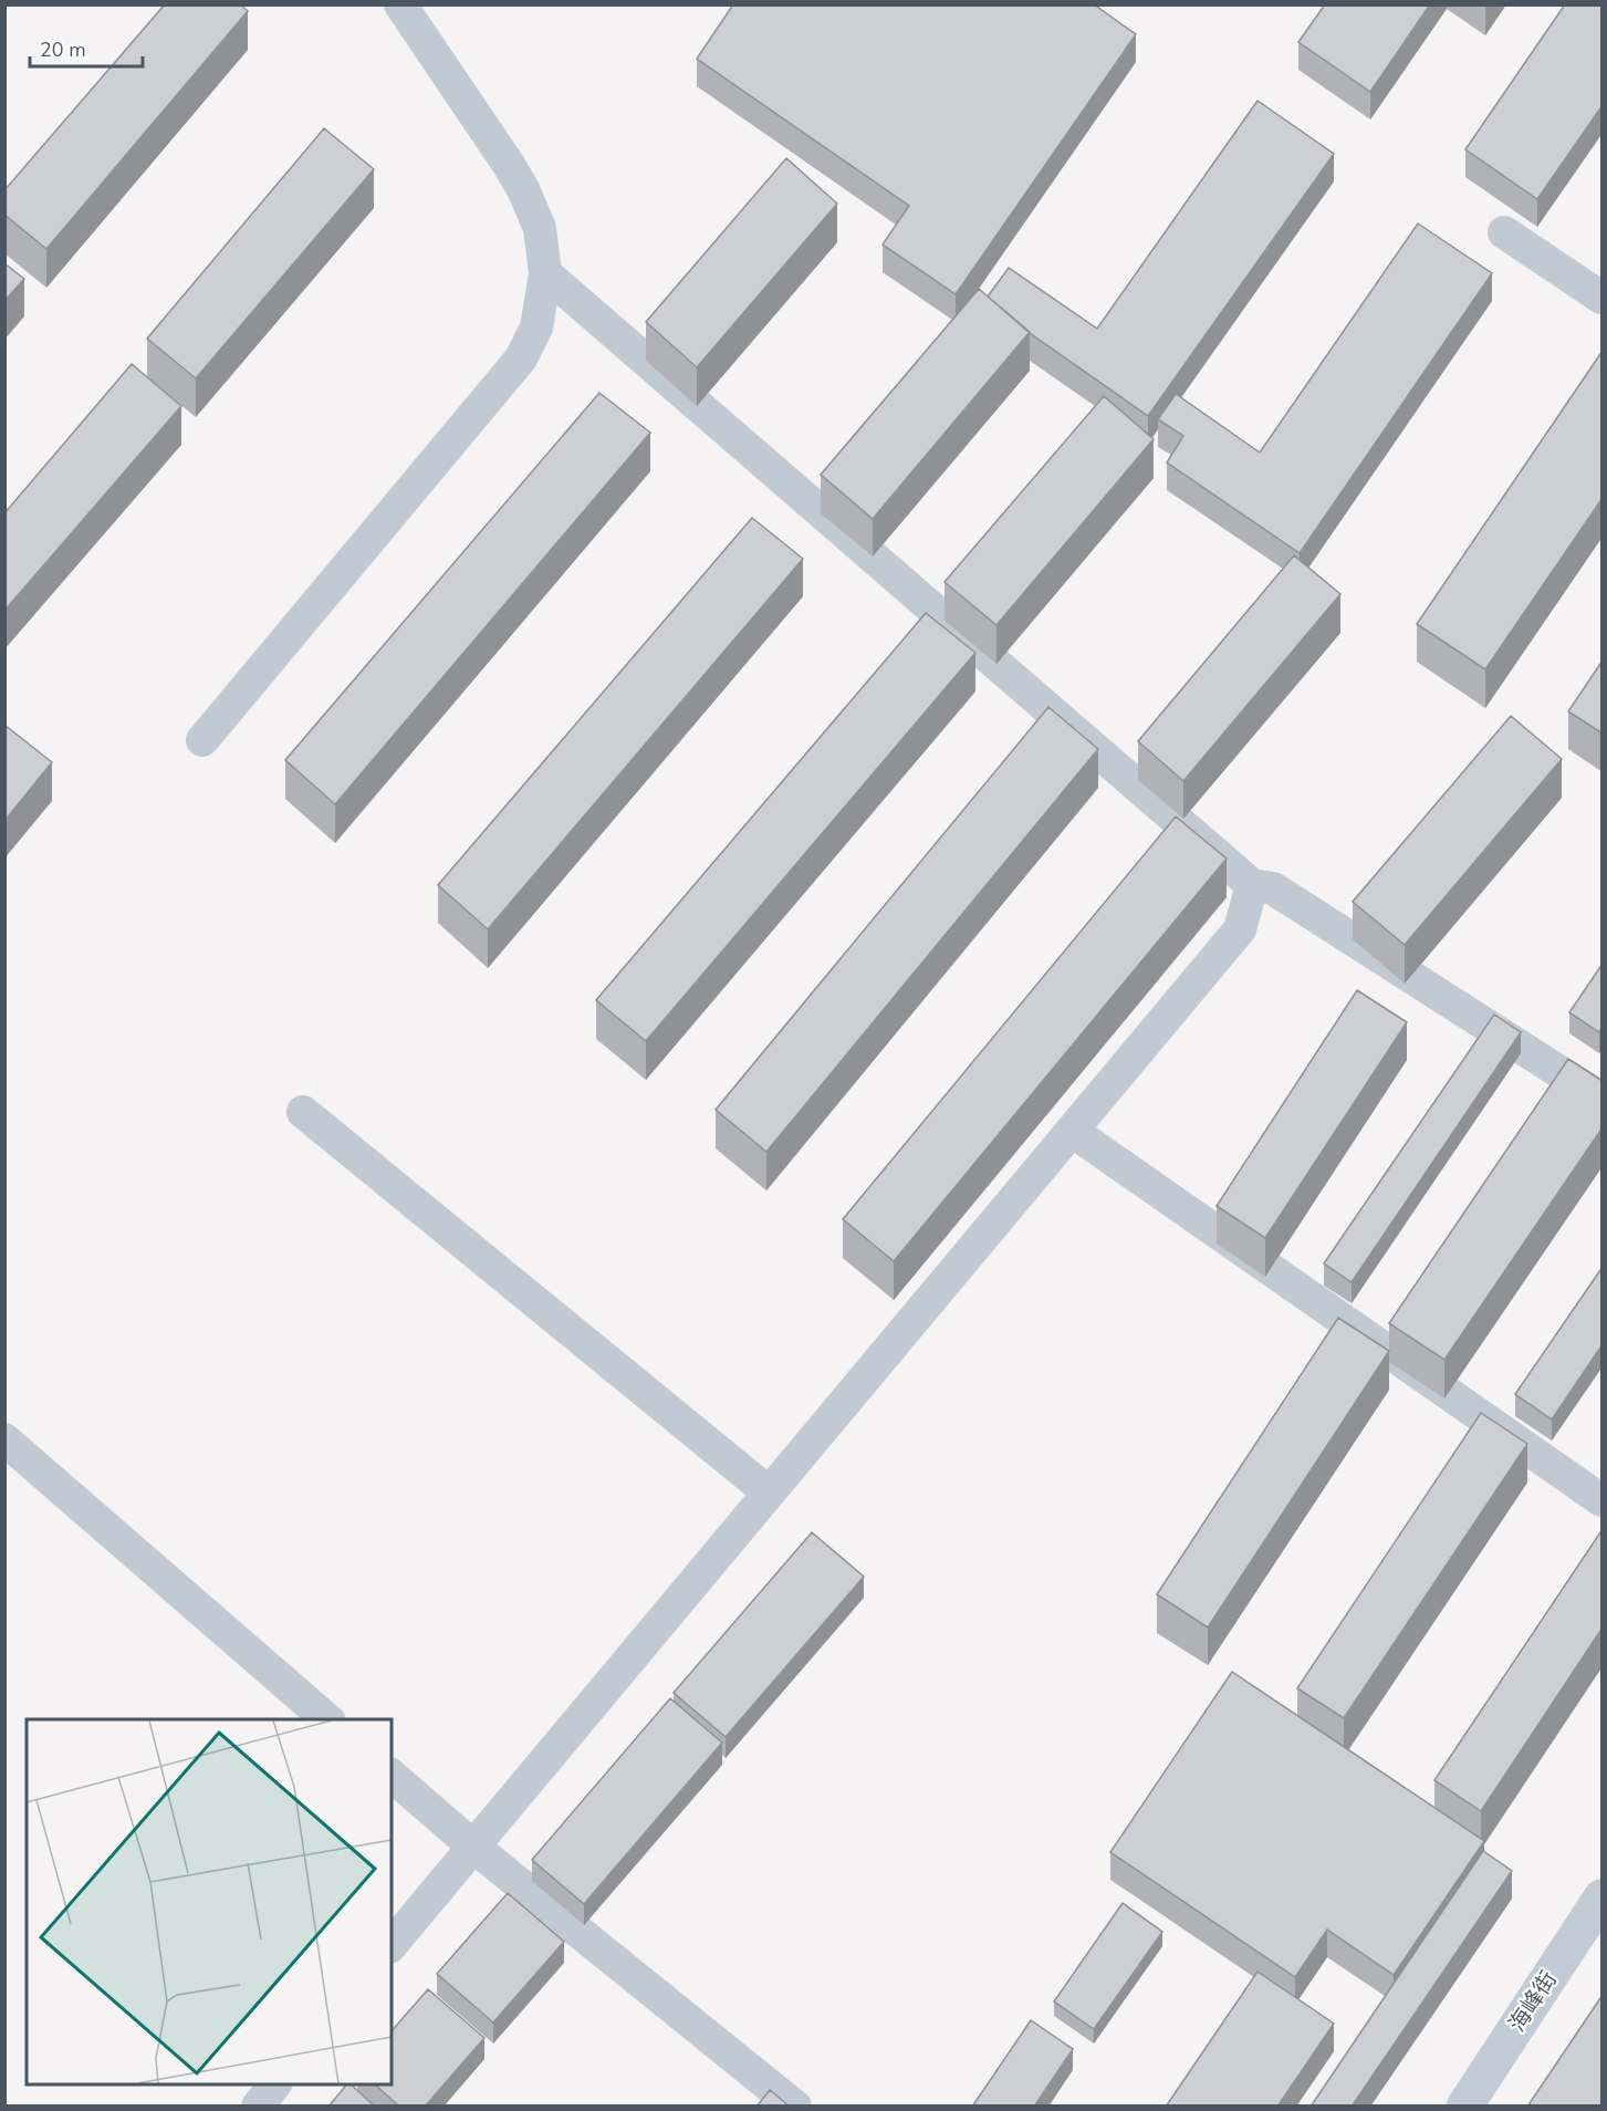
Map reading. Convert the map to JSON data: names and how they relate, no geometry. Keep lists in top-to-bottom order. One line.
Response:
{"streets":{"street":["海峰街"]},"scale_bar":"20 m"}
